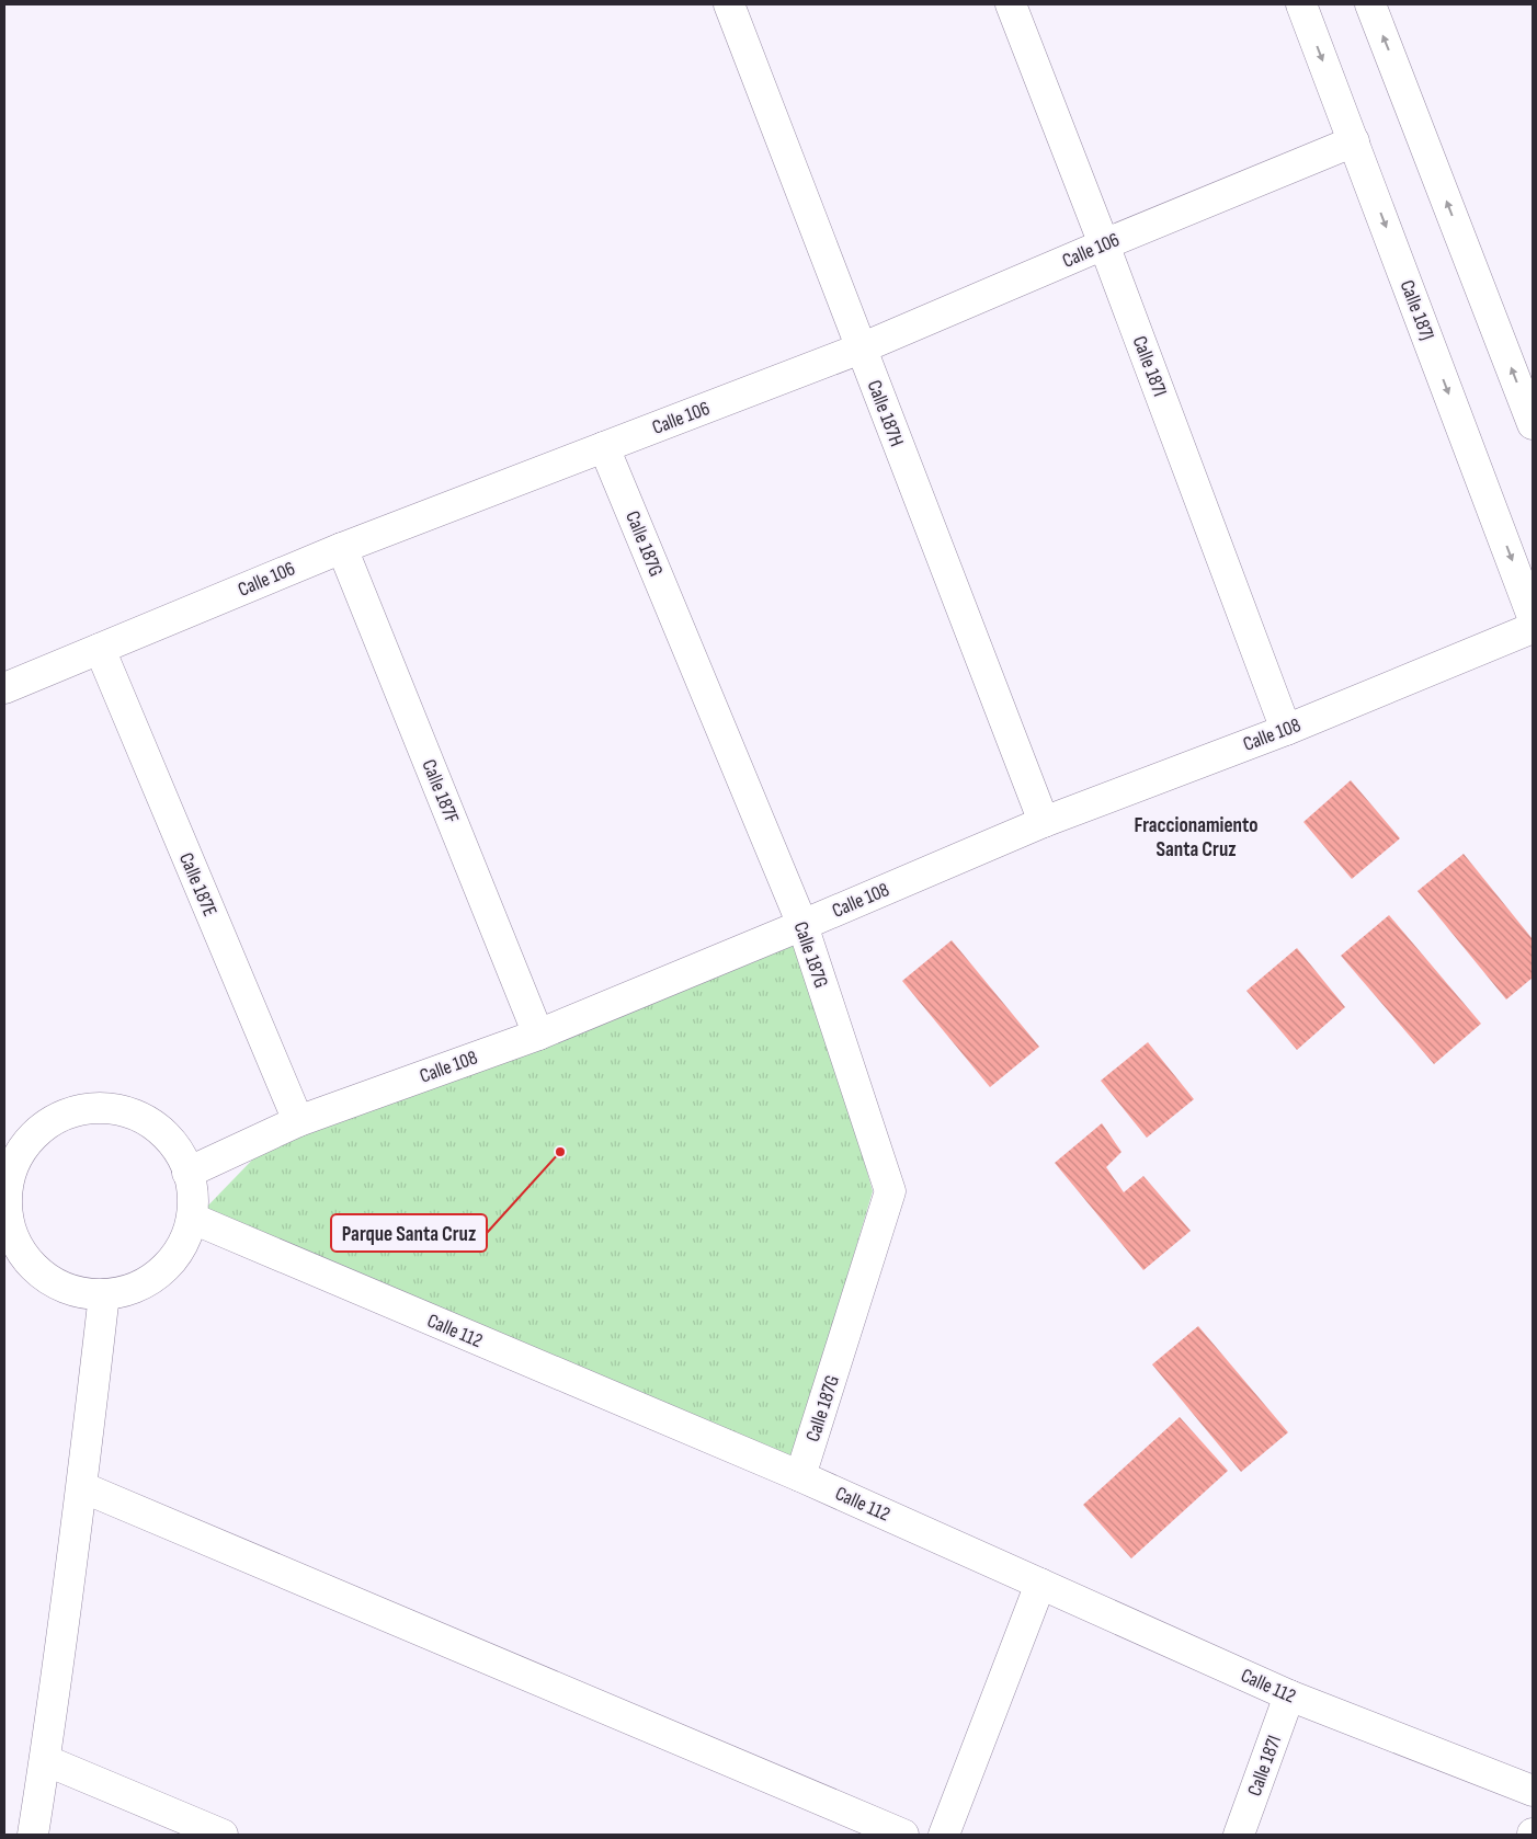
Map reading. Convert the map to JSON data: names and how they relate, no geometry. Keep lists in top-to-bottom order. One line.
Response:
{"streets":{"street":["Calle 106","Calle 187J","Calle 187I","Calle 187H","Calle 187G","Calle 108","Calle 187F","Calle 187E","Calle 112"]},"crossings":[["Calle 106","Calle 187J"],["Calle 106","Calle 187I"],["Calle 106","Calle 187H"],["Calle 106","Calle 187G"],["Calle 106","Calle 187F"],["Calle 106","Calle 187E"],["Calle 187I","Calle 108"],["Calle 187I","Calle 112"],["Calle 187H","Calle 108"],["Calle 187G","Calle 108"],["Calle 187G","Calle 112"],["Calle 108","Calle 187F"],["Calle 108","Calle 187E"],["Calle 108","Calle 112"]],"districts":["Fraccionamiento Santa Cruz"],"places":["Parque Santa Cruz"]}
